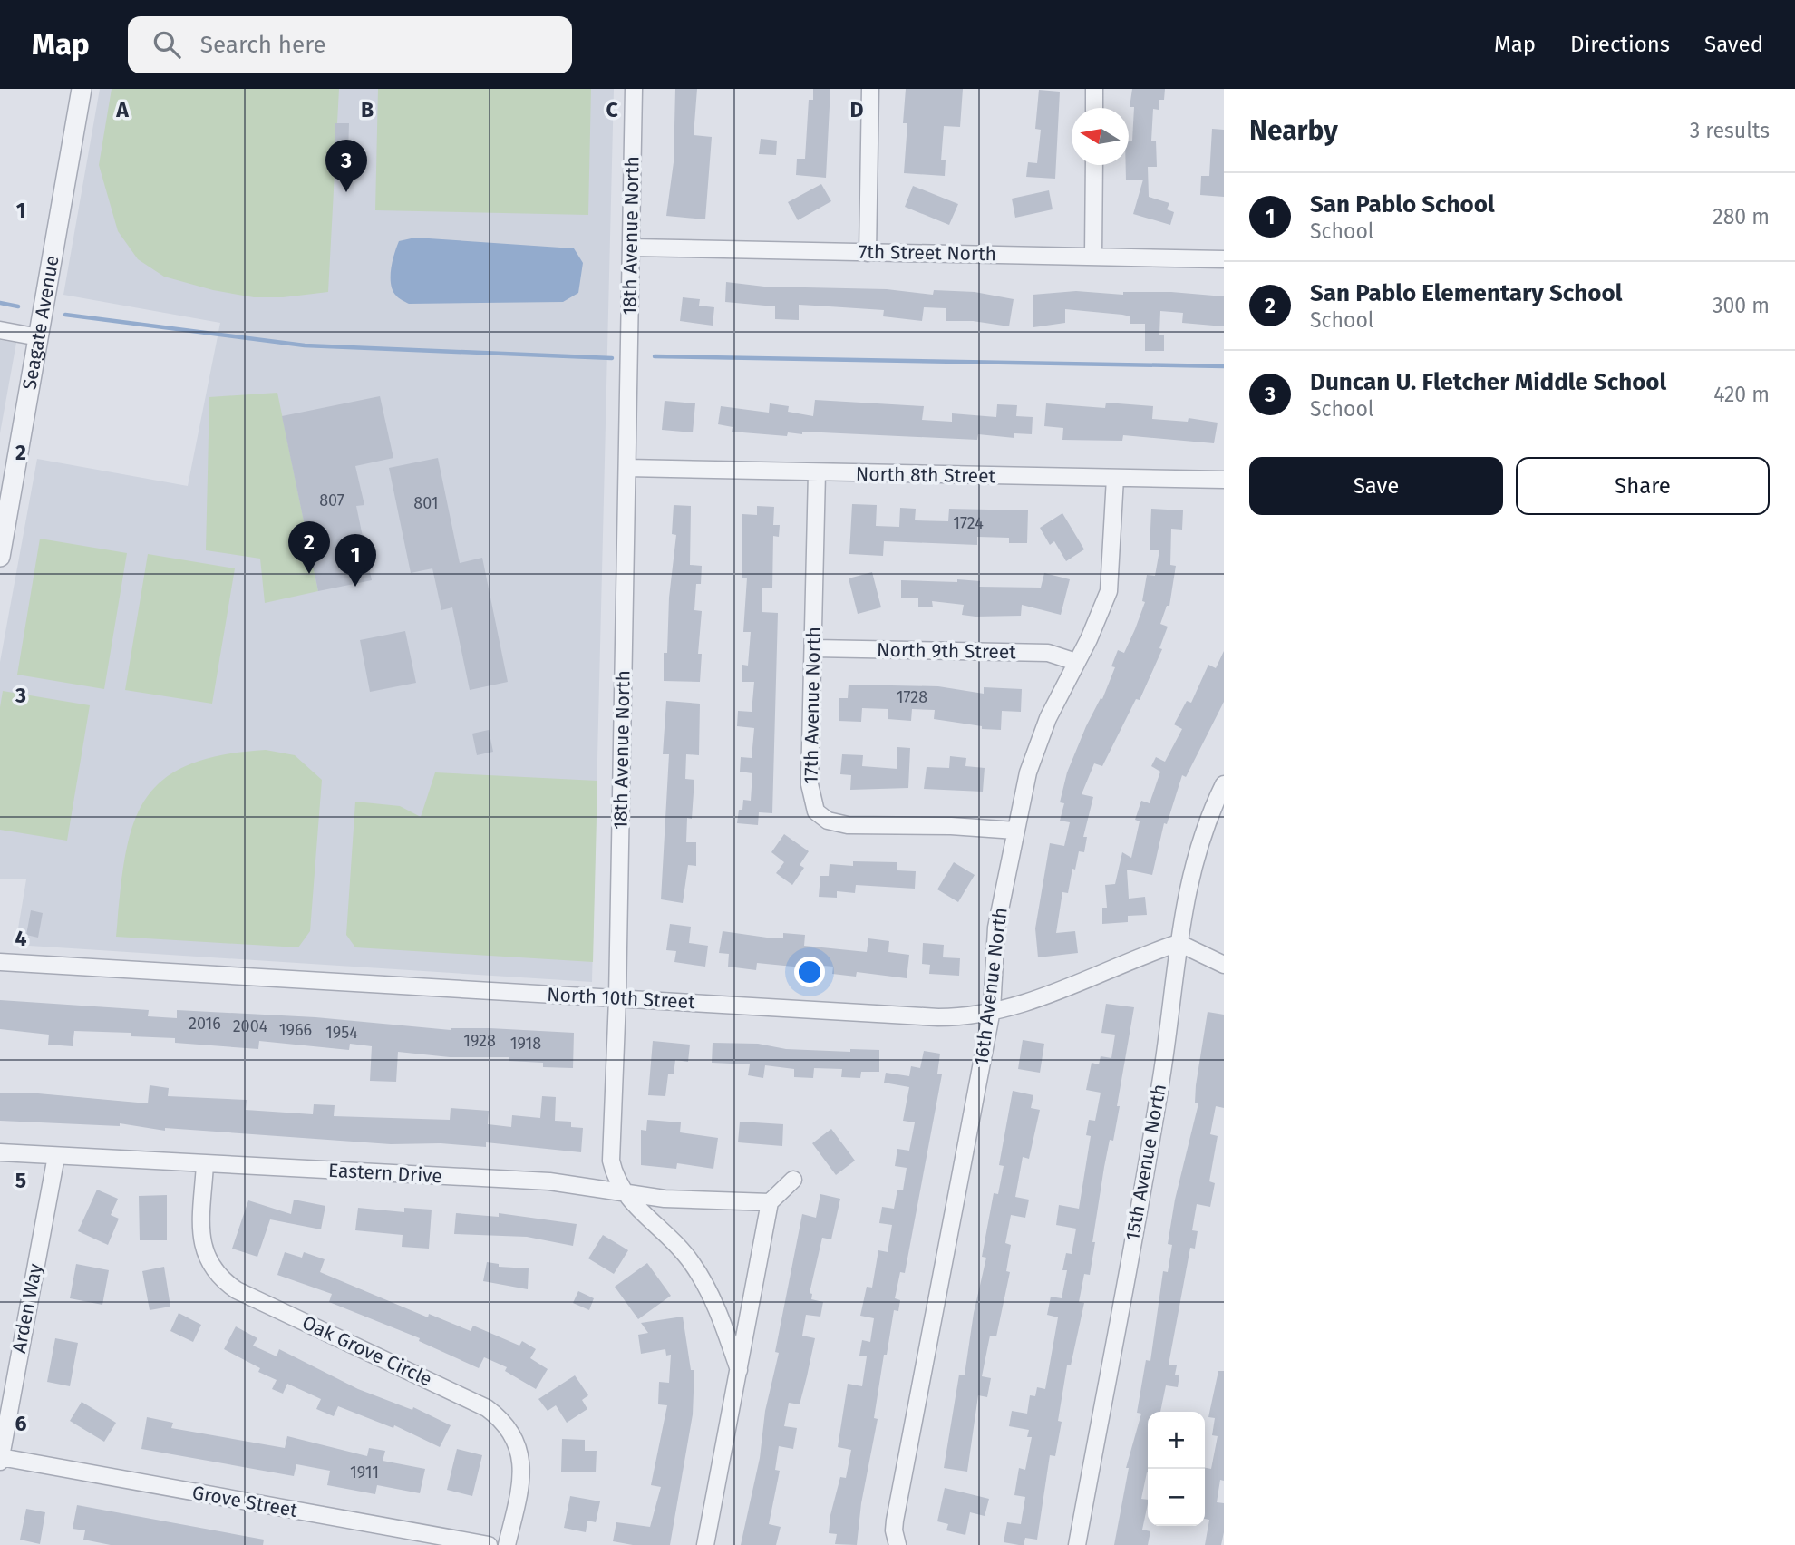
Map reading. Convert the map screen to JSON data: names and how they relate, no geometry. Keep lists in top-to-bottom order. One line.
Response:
{"streets":{"street":["18th Avenue North","7th Street North","Seagate Avenue","North 8th Street","North 9th Street","17th Avenue North","16th Avenue North","North 10th Street","15th Avenue North","Eastern Drive","Arden Way","Oak Grove Circle","Grove Street"]},"crossings":[["18th Avenue North","7th Street North"],["18th Avenue North","North 8th Street"],["18th Avenue North","North 10th Street"],["18th Avenue North","Eastern Drive"],["North 8th Street","17th Avenue North"],["North 8th Street","16th Avenue North"],["North 9th Street","17th Avenue North"],["North 9th Street","16th Avenue North"],["17th Avenue North","16th Avenue North"],["16th Avenue North","North 10th Street"],["North 10th Street","15th Avenue North"],["Eastern Drive","Arden Way"],["Eastern Drive","Oak Grove Circle"],["Arden Way","Grove Street"]],"house_numbers":["807","801","1724","1728","2016","2004","1966","1954","1928","1918","1911"],"north":"left","page":{"header":"Map","search":"Search here","nav":["Map","Directions","Saved"],"heading":["Nearby","3 results"],"pins":["3","2","1"],"list":[{"mark":"1","name":"San Pablo School","note":"School","value":"280 m"},{"mark":"2","name":"San Pablo Elementary School","note":"School","value":"300 m"},{"mark":"3","name":"Duncan U. Fletcher Middle School","note":"School","value":"420 m"}],"buttons":["Save","Share"],"map_buttons":["+","−"]},"grid":{"columns":["A","B","C","D"],"rows":["1","2","3","4","5","6"]}}
